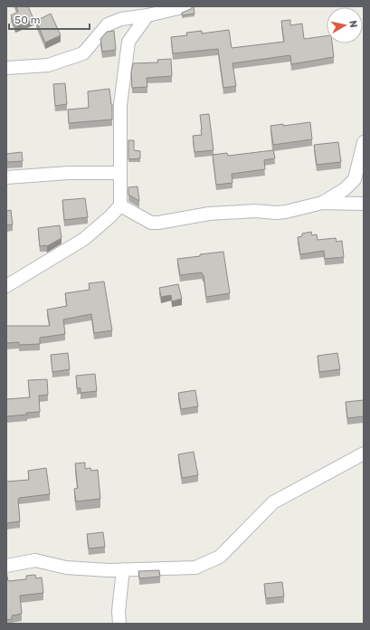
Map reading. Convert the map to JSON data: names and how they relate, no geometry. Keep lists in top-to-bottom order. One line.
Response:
{"scale_bar":"50 m","north":"right"}
